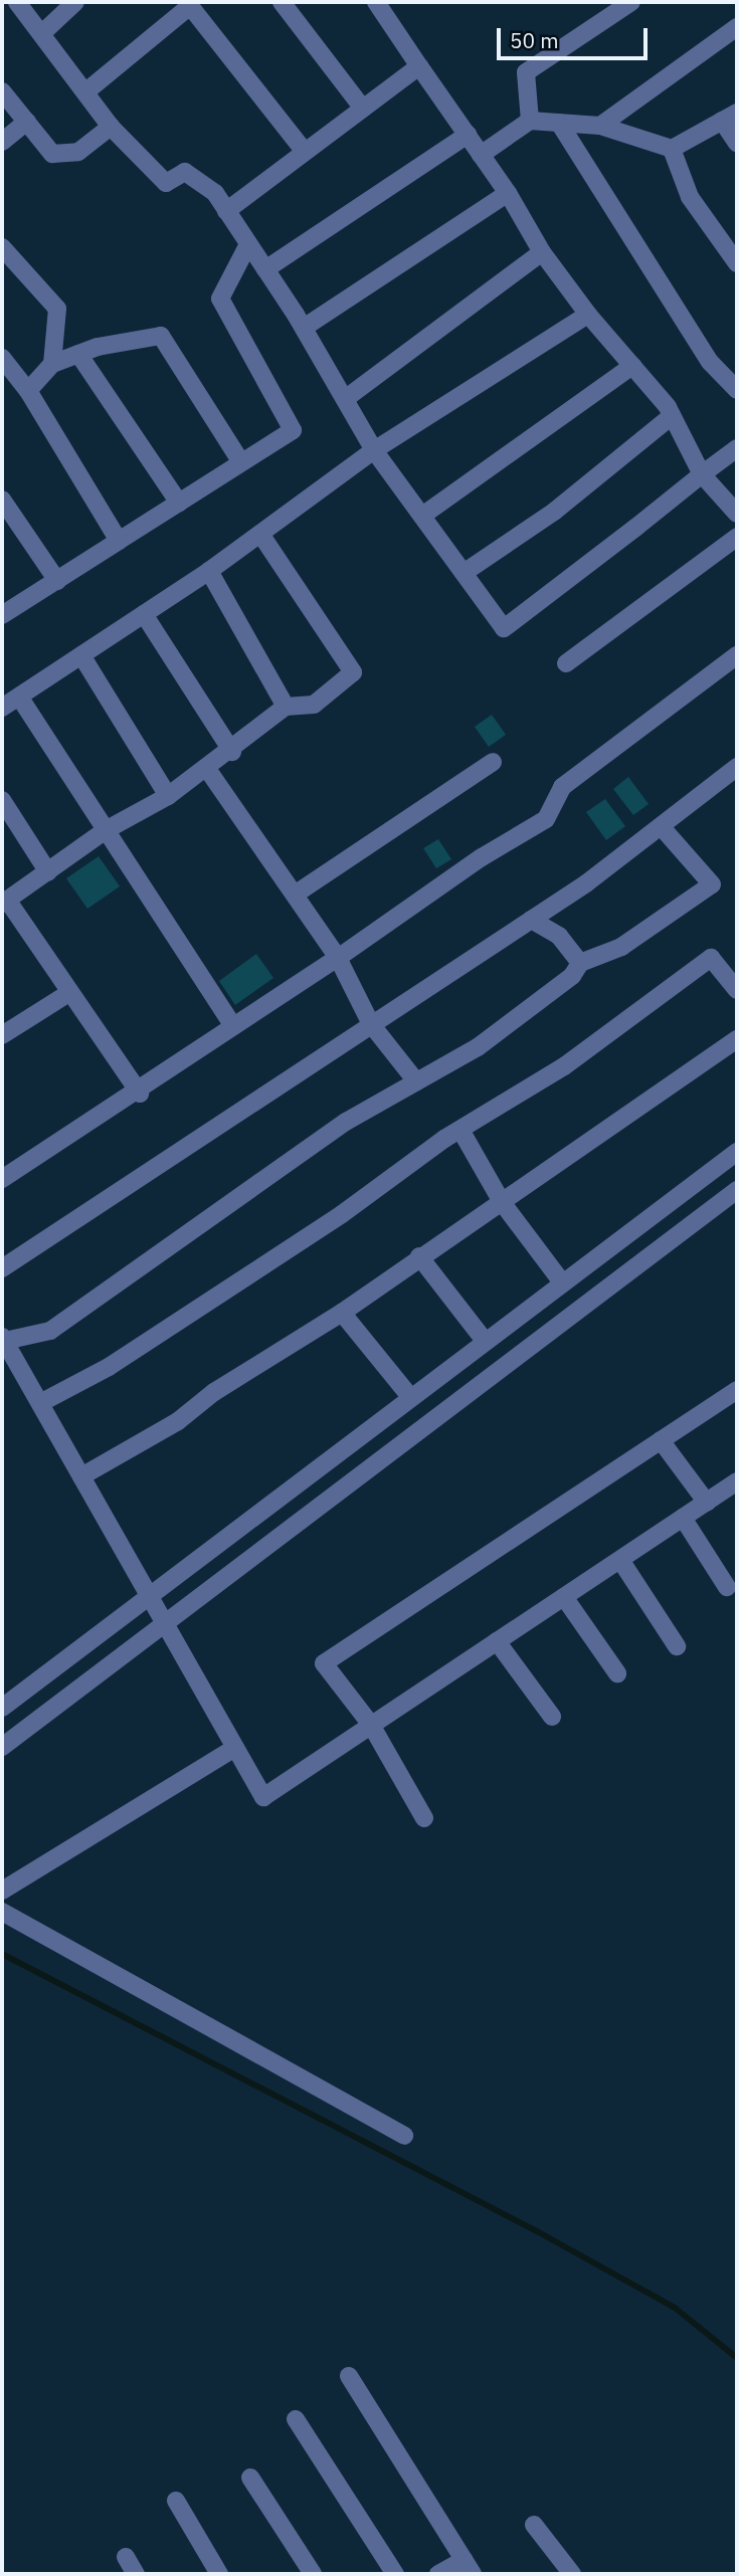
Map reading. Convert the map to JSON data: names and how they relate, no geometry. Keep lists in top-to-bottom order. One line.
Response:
{"scale_bar":"50 m"}
